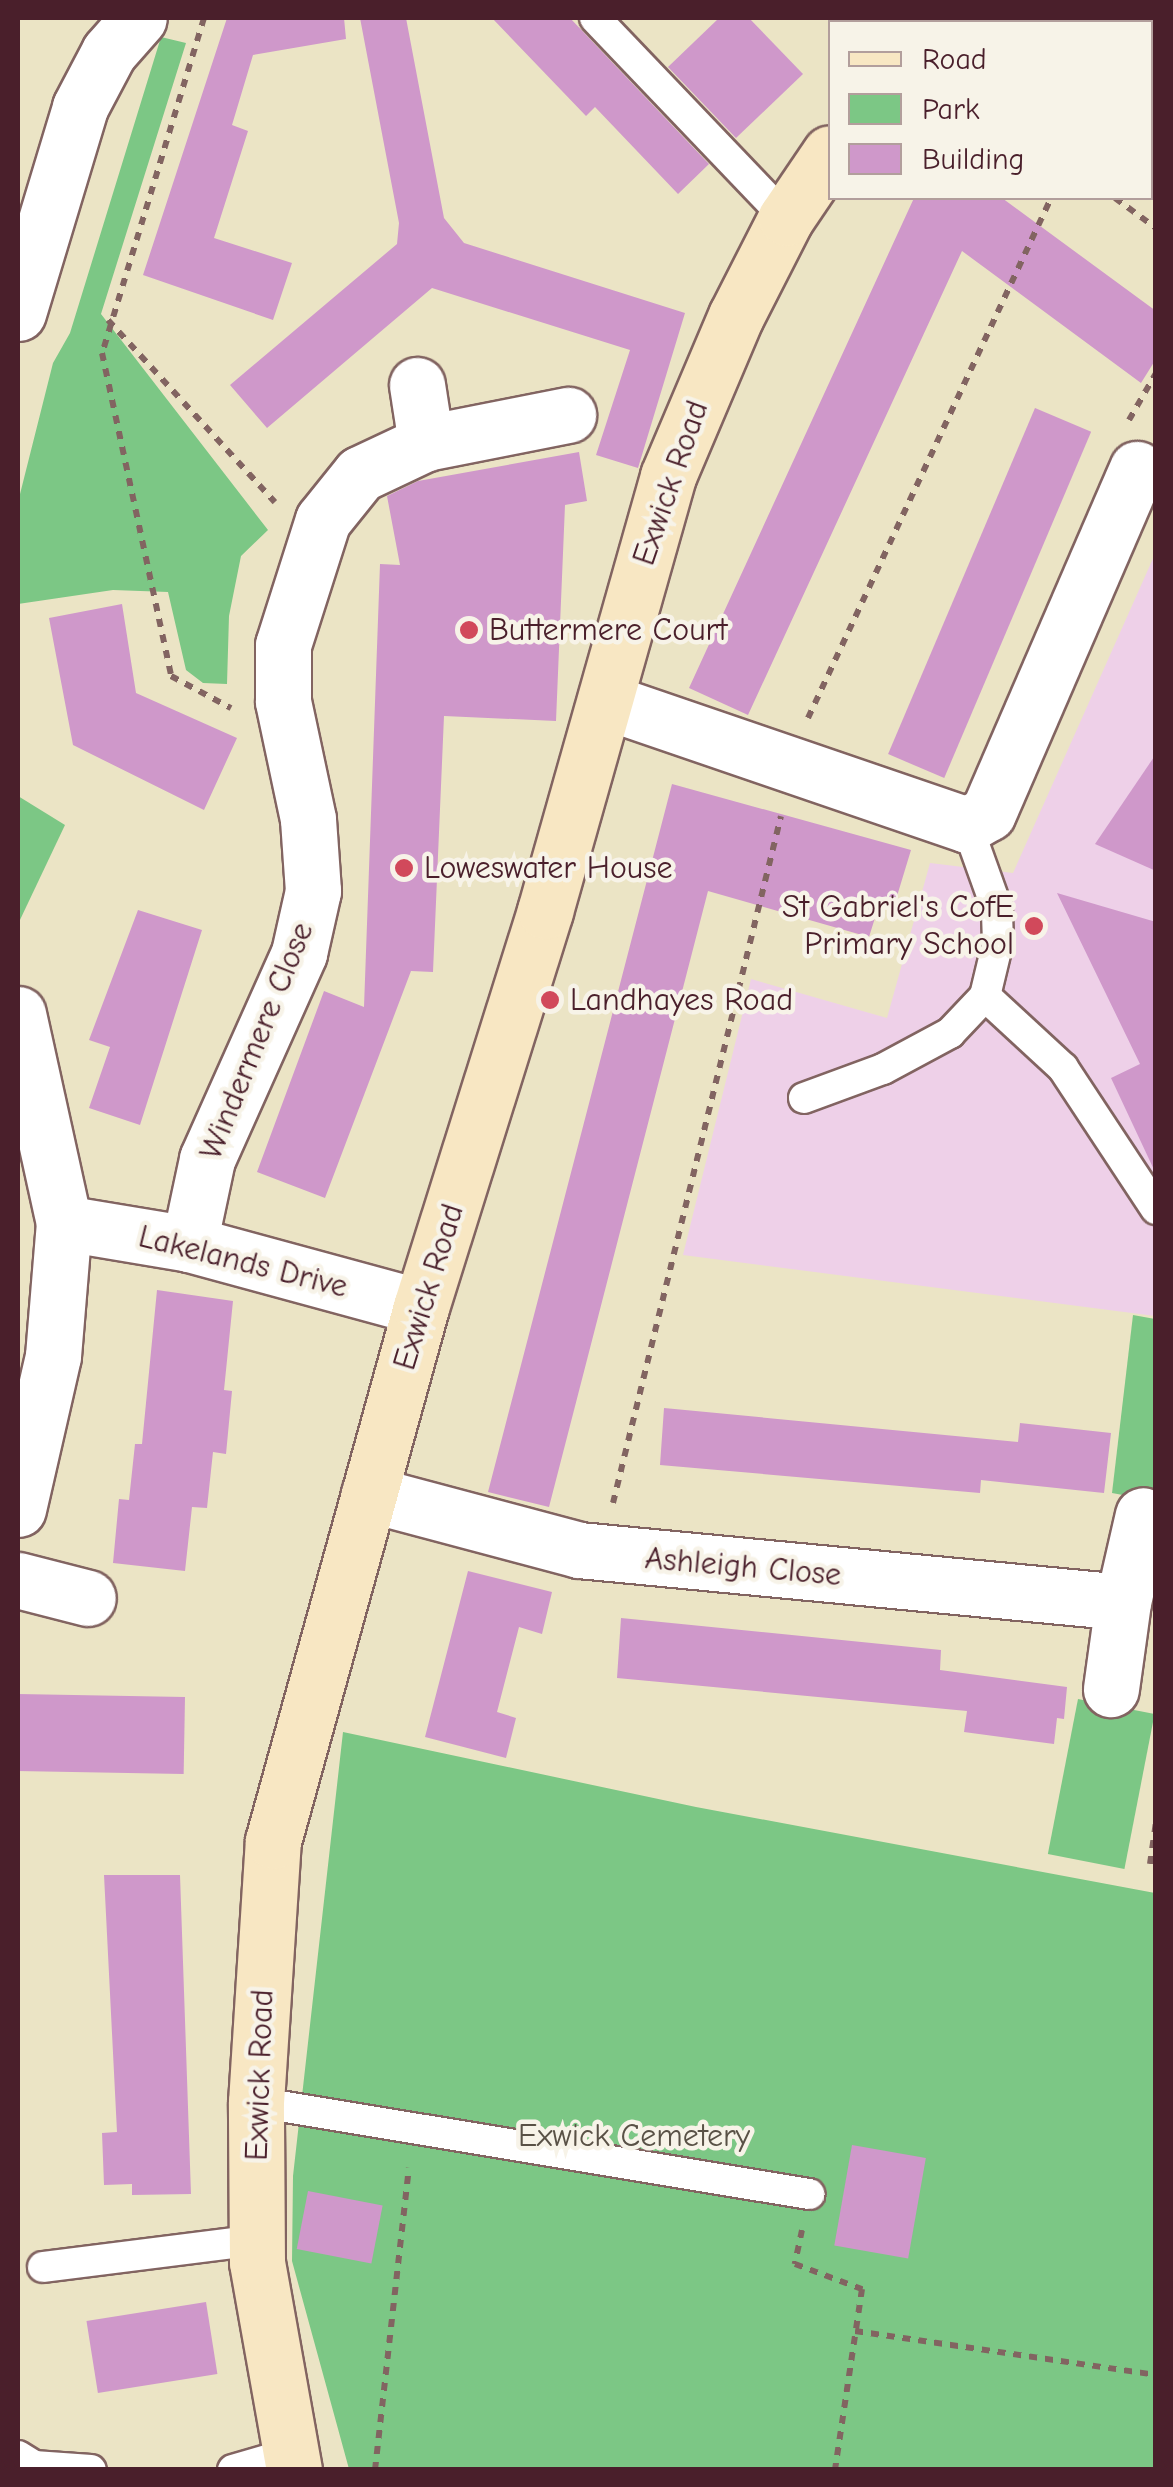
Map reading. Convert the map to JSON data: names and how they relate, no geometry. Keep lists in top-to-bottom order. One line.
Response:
{"streets":{"street":["Exwick Road","Windermere Close","Lakelands Drive","Ashleigh Close"]},"crossings":[["Exwick Road","Lakelands Drive"],["Exwick Road","Ashleigh Close"],["Windermere Close","Lakelands Drive"]],"parks":["Exwick Cemetery"],"places":["Buttermere Court","Loweswater House","St Gabriel's CofE Primary School","Landhayes Road"],"legend":["Road","Park","Building"]}
